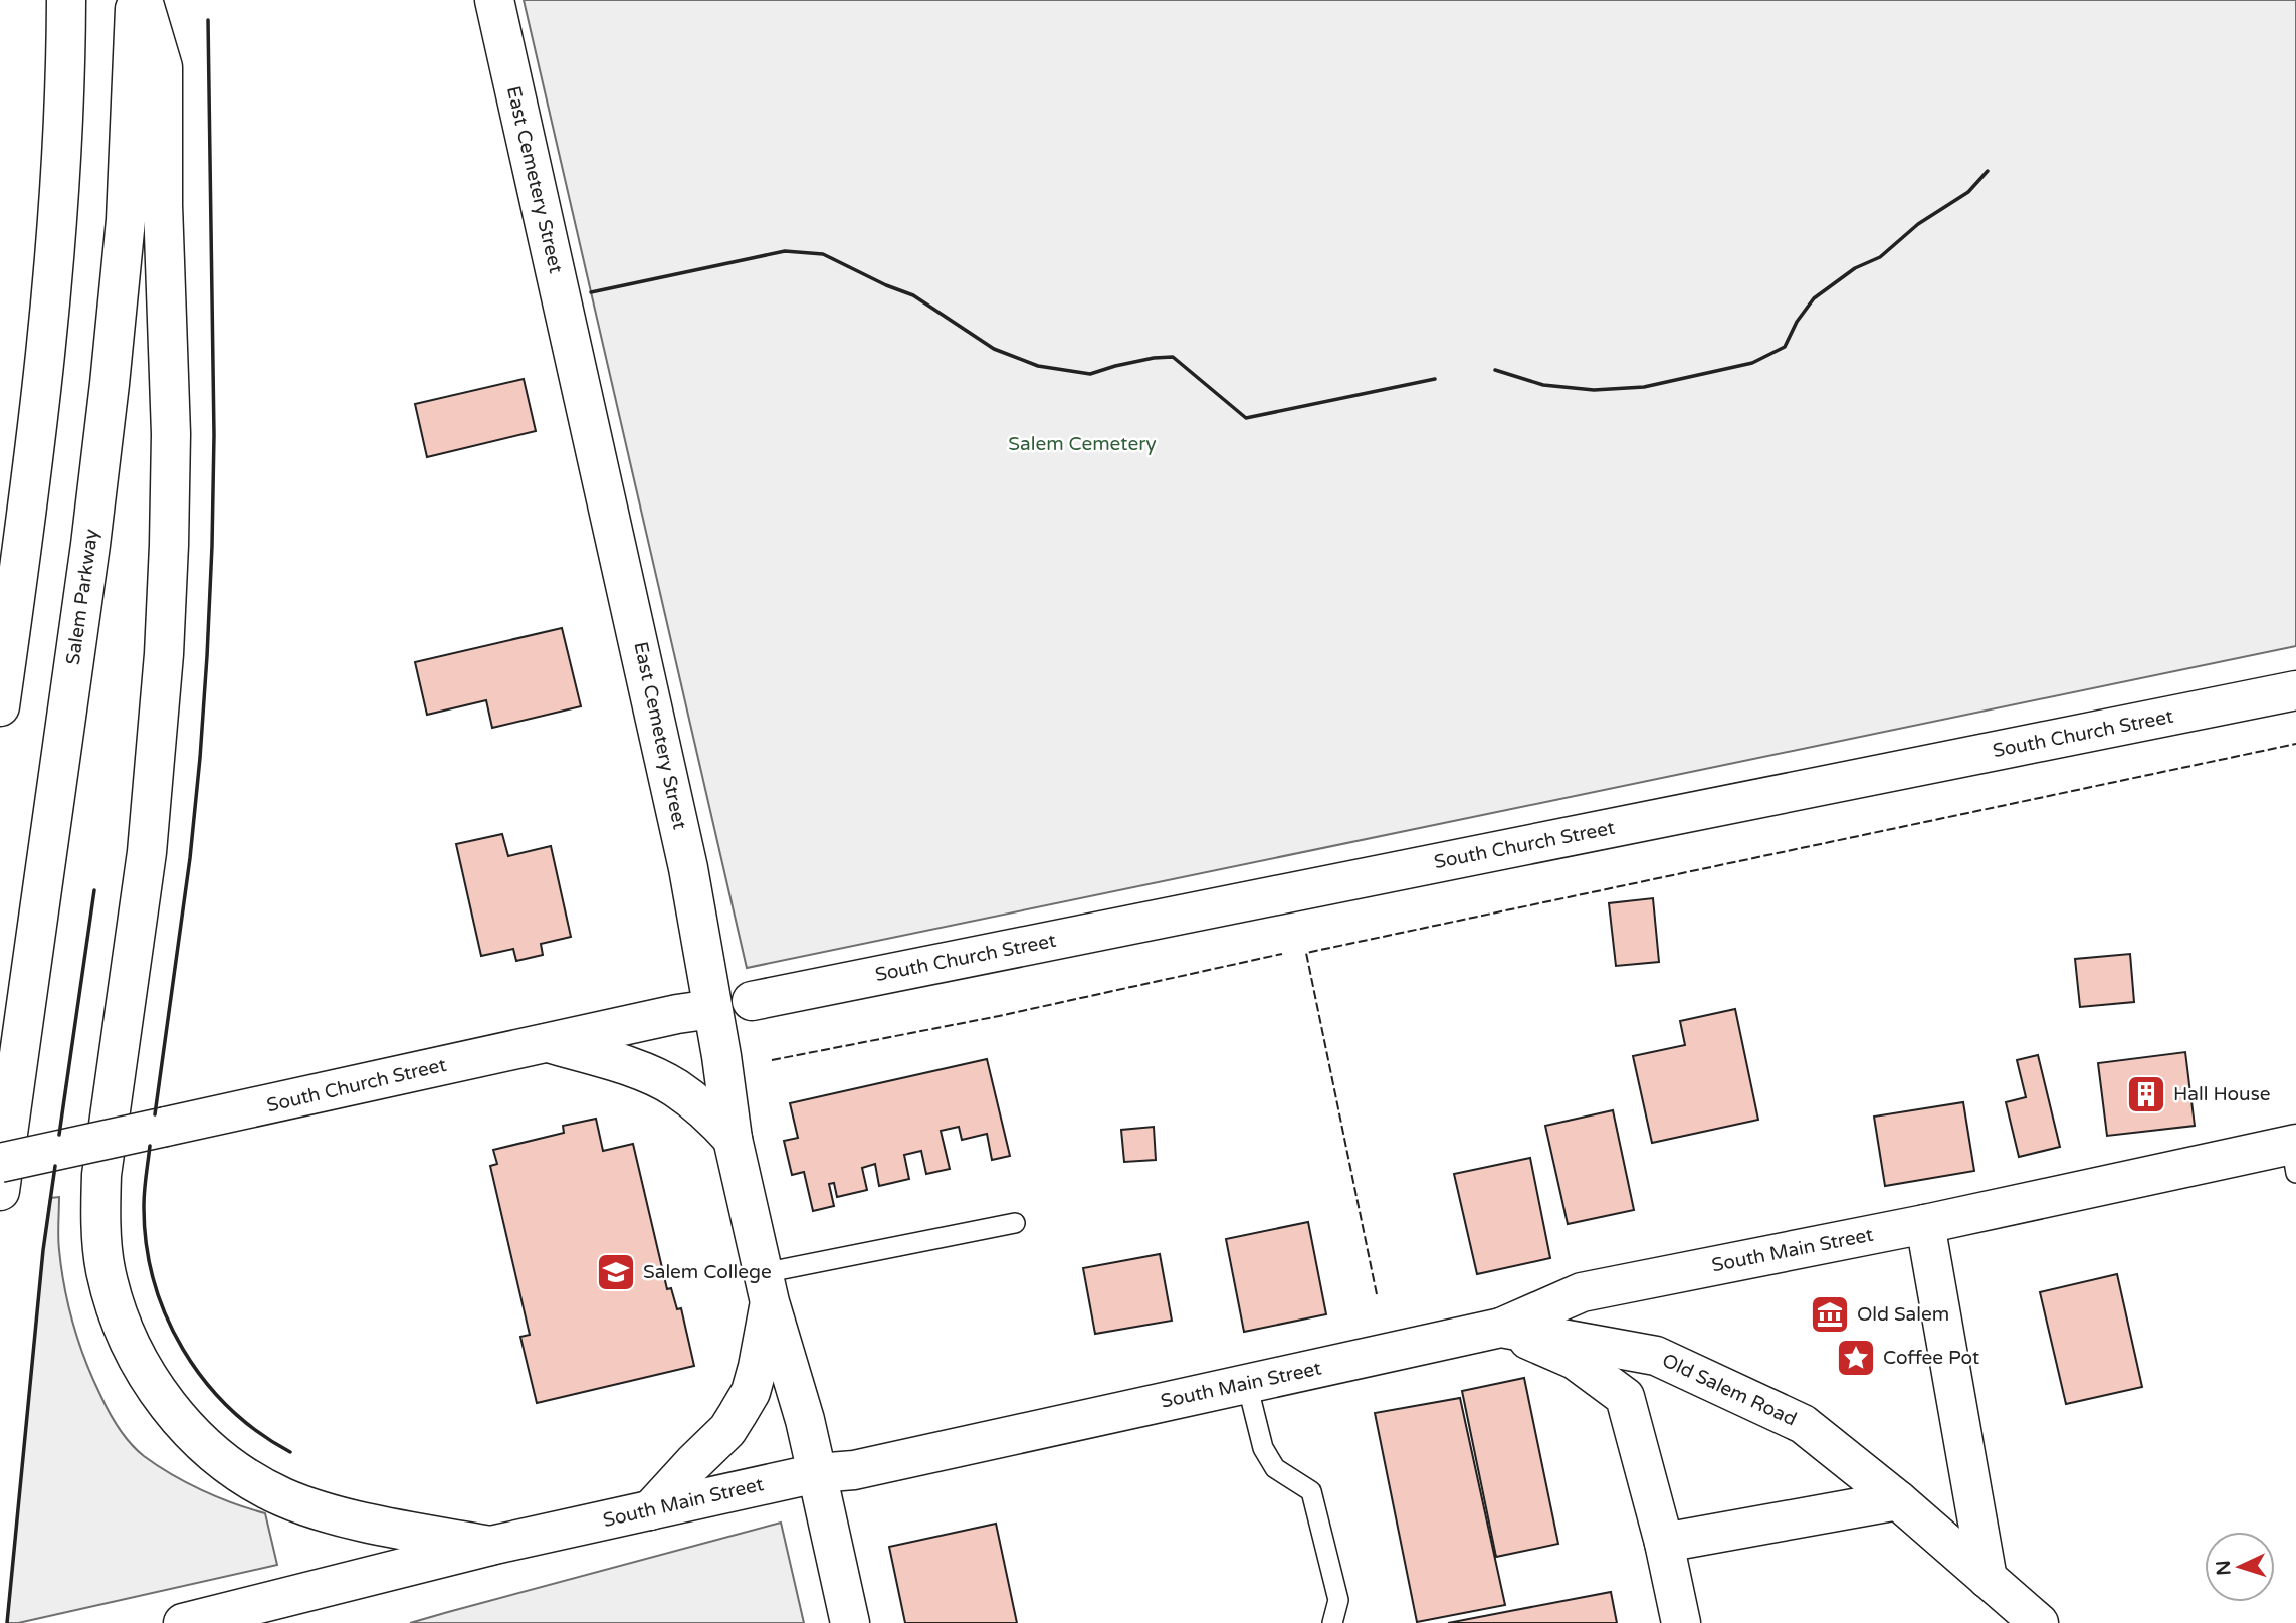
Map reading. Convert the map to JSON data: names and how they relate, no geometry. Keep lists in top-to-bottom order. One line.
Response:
{"streets":{"main road":["East Cemetery Street","Salem Parkway","South Church Street","South Main Street","Old Salem Road"]},"crossings":[["East Cemetery Street","South Church Street"],["East Cemetery Street","South Main Street"],["South Main Street","Old Salem Road"]],"parks":["Salem Cemetery"],"places":{"building":["Hall House"],"school or university":["Salem College"],"museum":["Old Salem"],"place":["Coffee Pot"]},"north":"left"}
